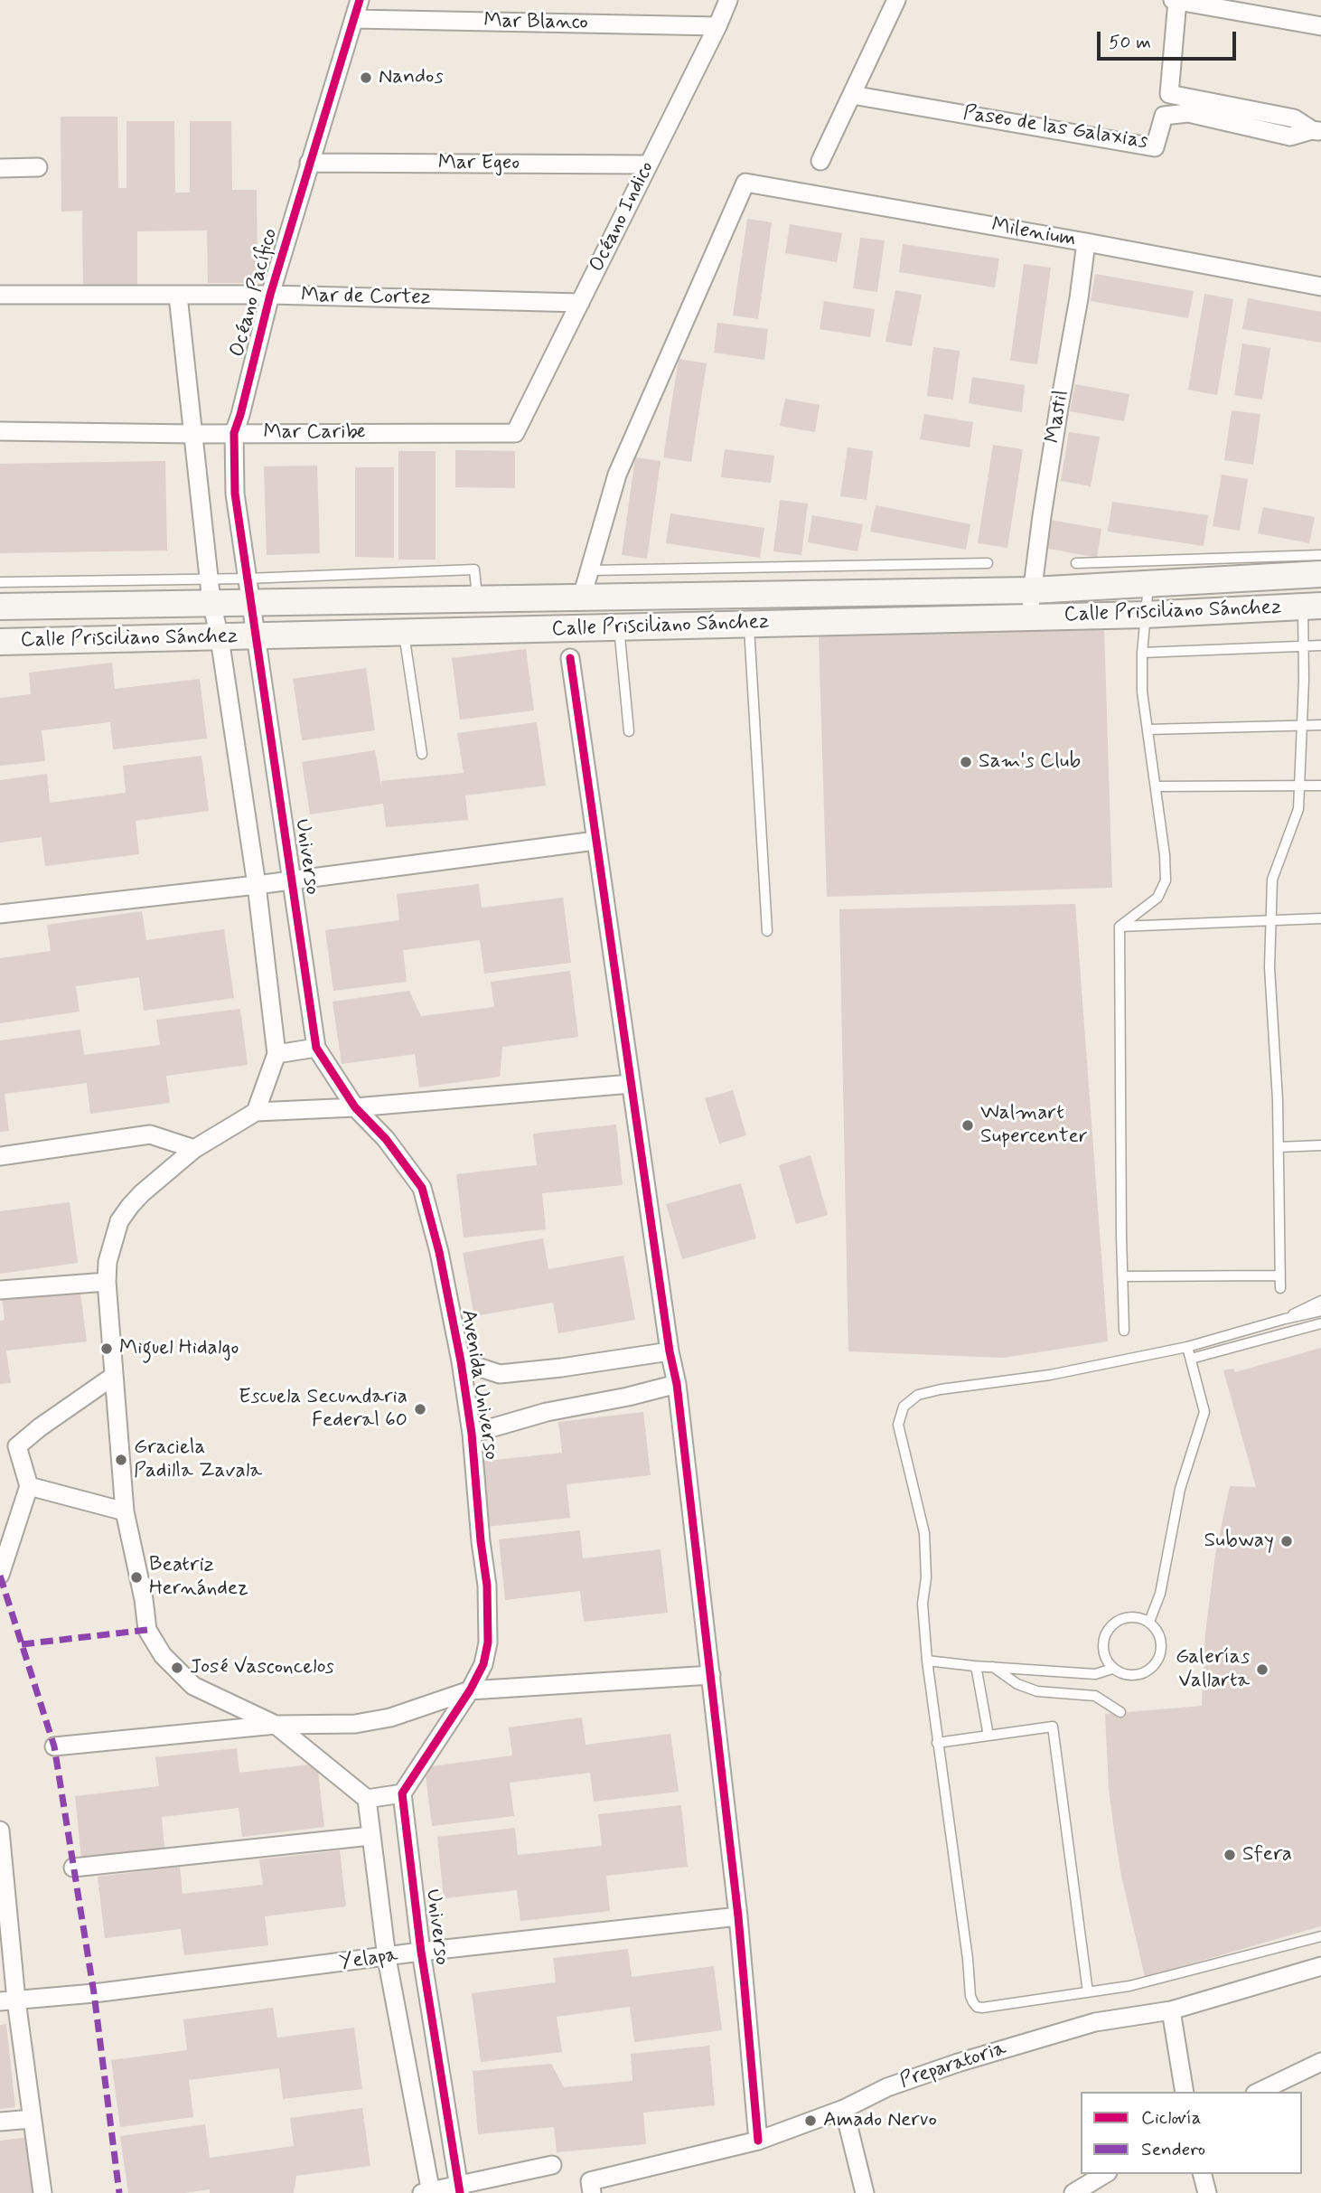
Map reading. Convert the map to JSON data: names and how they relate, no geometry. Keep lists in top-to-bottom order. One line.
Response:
{"streets":{"main road":["Calle Prisciliano Sánchez"],"street":["Mar Blanco","Paseo de las Galaxias","Mar Egeo","Océano Indico","Milenium","Océano Pacífico","Mar de Cortez","Mastil","Mar Caribe","Universo","Avenida Universo","Yelapa","Preparatoria"]},"crossings":[["Mar Blanco","Océano Indico"],["Mar Blanco","Océano Pacífico"],["Mar Egeo","Océano Indico"],["Mar Egeo","Océano Pacífico"],["Océano Indico","Mar de Cortez"],["Océano Indico","Mar Caribe"],["Milenium","Mastil"],["Océano Pacífico","Mar de Cortez"],["Océano Pacífico","Mar Caribe"],["Océano Pacífico","Calle Prisciliano Sánchez"],["Océano Pacífico","Universo"],["Mastil","Calle Prisciliano Sánchez"],["Calle Prisciliano Sánchez","Universo"],["Universo","Avenida Universo"],["Universo","Yelapa"]],"places":["Nandos","Sam's Club","Walmart Supercenter","Miguel Hidalgo","Escuela Secundaria Federal 60","Graciela Padilla Zavala","Subway","Beatriz Hernández","José Vasconcelos","Galerías Vallarta","Sfera","Amado Nervo"],"legend":["Ciclovía","Sendero"],"scale_bar":"50 m"}
